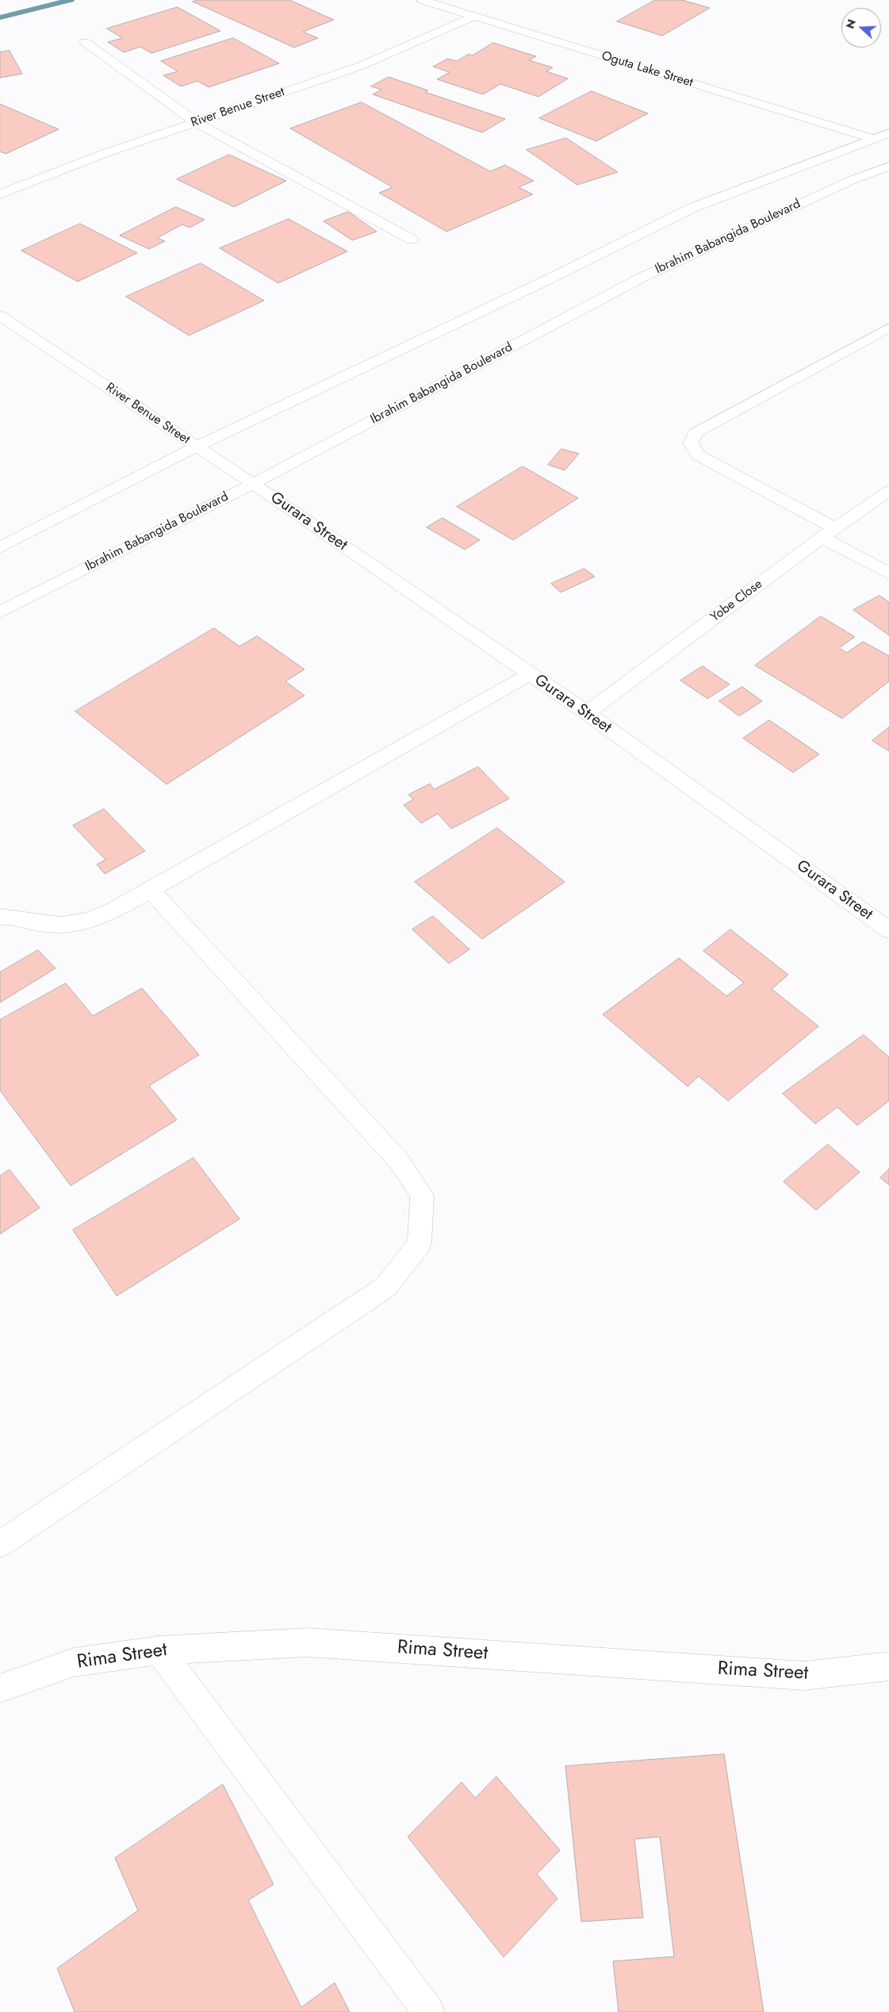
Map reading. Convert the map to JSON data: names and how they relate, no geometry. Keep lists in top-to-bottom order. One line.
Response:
{"streets":{"street":["Oguta Lake Street","River Benue Street","Ibrahim Babangida Boulevard","Gurara Street","Yobe Close","Rima Street"]},"crossings":[["Oguta Lake Street","River Benue Street"],["River Benue Street","Ibrahim Babangida Boulevard"],["River Benue Street","Gurara Street"],["Ibrahim Babangida Boulevard","Gurara Street"],["Gurara Street","Yobe Close"]],"north":"left"}
